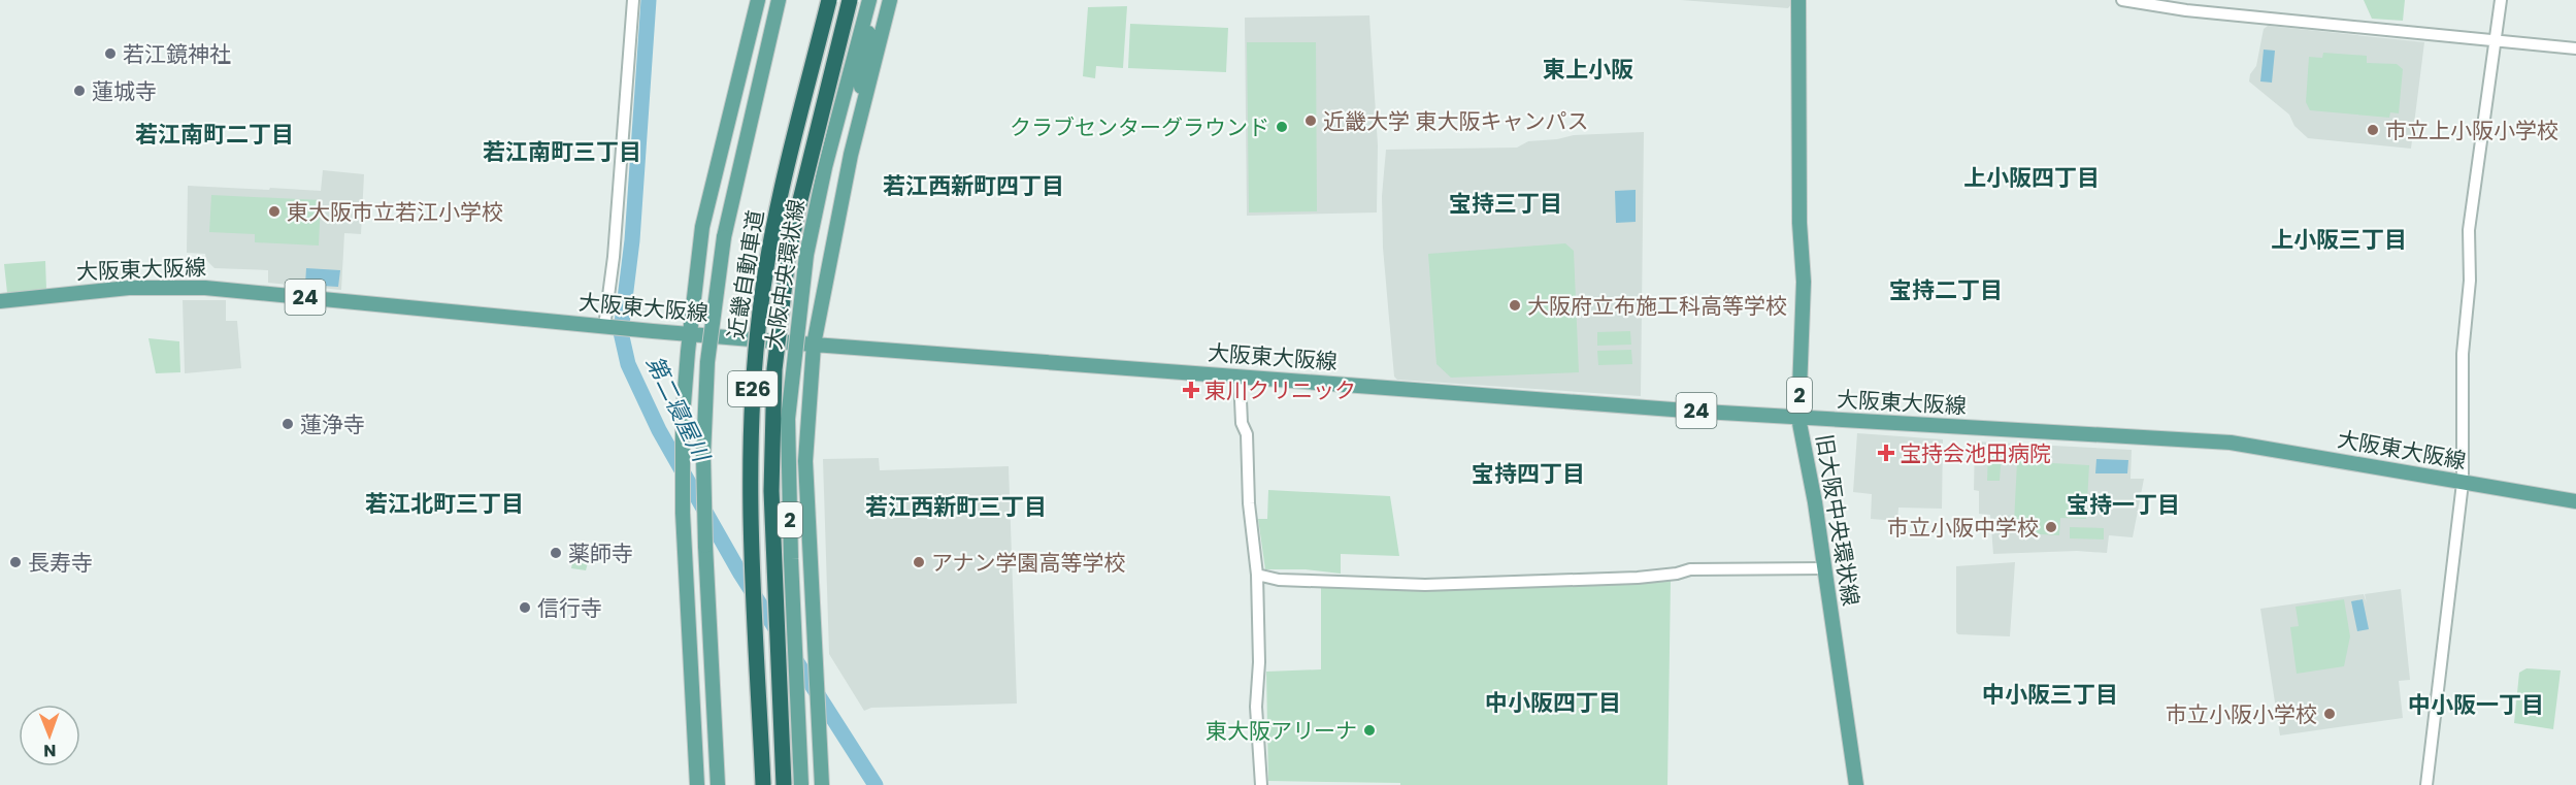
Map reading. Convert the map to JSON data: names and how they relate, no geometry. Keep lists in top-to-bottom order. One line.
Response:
{"streets":{"highway":["近畿自動車道","E26"],"main road":["大阪東大阪線","大阪中央環状線","24","2","旧大阪中央環状線"]},"crossings":[["大阪東大阪線","2"],["大阪東大阪線","旧大阪中央環状線"]],"districts":["東上小阪","若江南町二丁目","若江南町三丁目","上小阪四丁目","若江西新町四丁目","宝持三丁目","上小阪三丁目","宝持二丁目","宝持四丁目","若江北町三丁目","宝持一丁目","若江西新町三丁目","中小阪三丁目","中小阪四丁目","中小阪一丁目"],"water":["第二寝屋川"],"places":{"other":["若江鏡神社","蓮城寺","近畿大学 東大阪キャンパス","クラブセンターグラウンド","市立上小阪小学校","東大阪市立若江小学校","大阪府立布施工科高等学校","蓮浄寺","市立小阪中学校","薬師寺","長寿寺","アナン学園高等学校","信行寺","市立小阪小学校","東大阪アリーナ"],"health":["東川クリニック","宝持会池田病院"]},"north":"bottom"}
